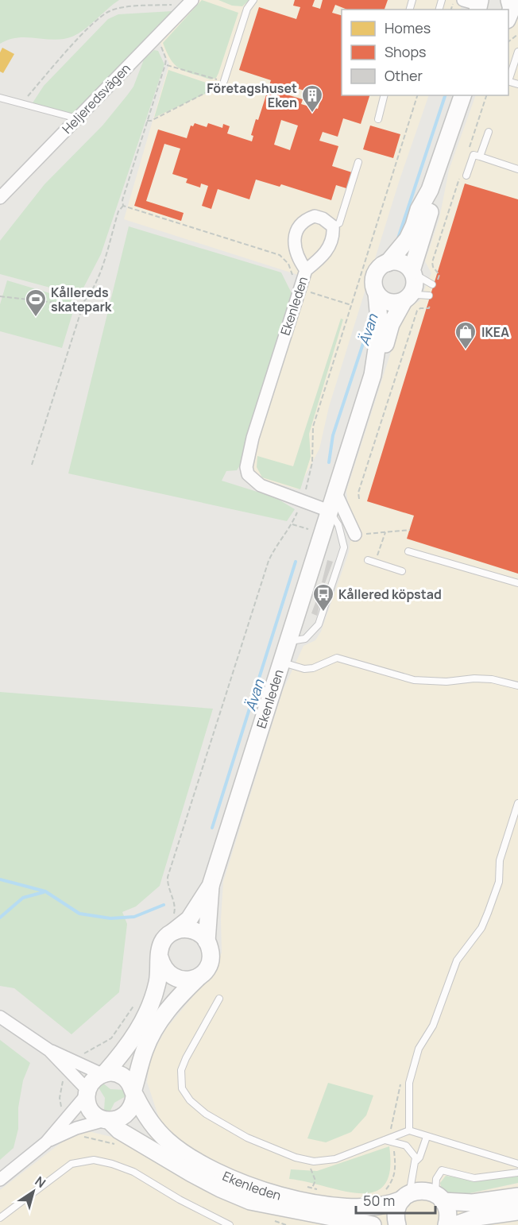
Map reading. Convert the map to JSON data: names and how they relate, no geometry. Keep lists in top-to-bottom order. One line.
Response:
{"streets":{"street":["Heljeredsvägen","Ekenleden"]},"water":["Ävan"],"places":{"building":["Företagshuset Eken"],"sports":["Kållereds skatepark"],"shop":["IKEA"],"bus stop":["Kållered köpstad"]},"legend":["Homes","Shops","Other"],"scale_bar":"50 m","north":"top right"}
